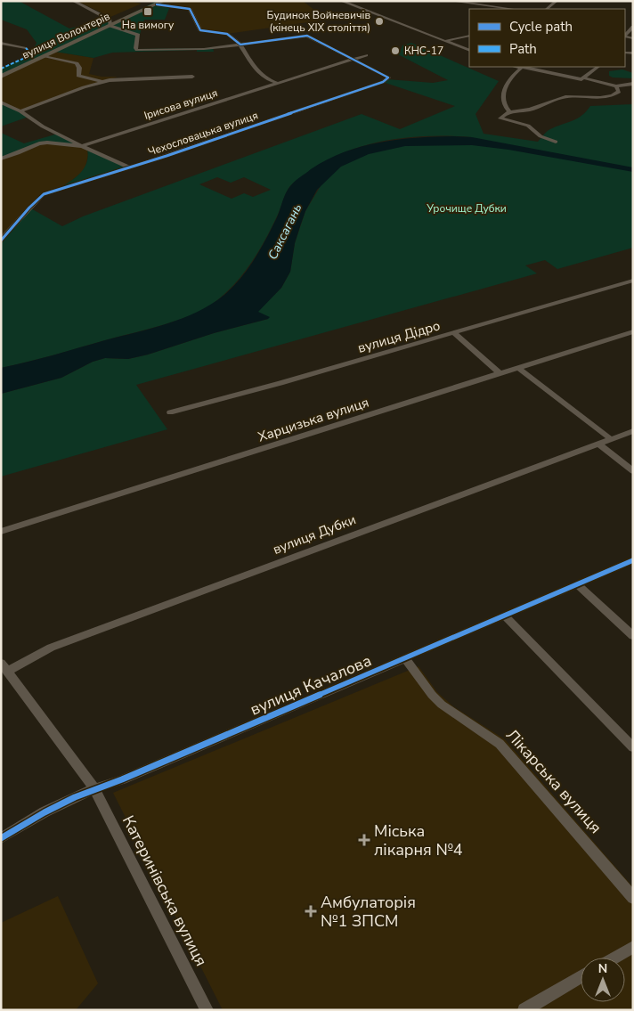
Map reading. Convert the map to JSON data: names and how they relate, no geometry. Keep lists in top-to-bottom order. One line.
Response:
{"streets":{"street":["вулиця Волонтерів","Ірисова вулиця","Чехословацька вулиця","вулиця Дідро","Харцизька вулиця","вулиця Дубки","вулиця Качалова","Лікарська вулиця","Катеринівська вулиця"]},"crossings":[["Ірисова вулиця","Чехословацька вулиця"],["вулиця Дубки","вулиця Качалова"],["вулиця Дубки","Катеринівська вулиця"],["вулиця Качалова","Лікарська вулиця"],["вулиця Качалова","Катеринівська вулиця"]],"water":["Саксагань"],"parks":["Урочище Дубки"],"places":{"transit":["На вимогу"],"other":["Будинок Войневичів (кінець ХІХ століття)","КНС-17"],"health":["Міська лікарня №4","Амбулаторія №1 ЗПСМ"]},"legend":["Cycle path","Path"],"north":"top"}
